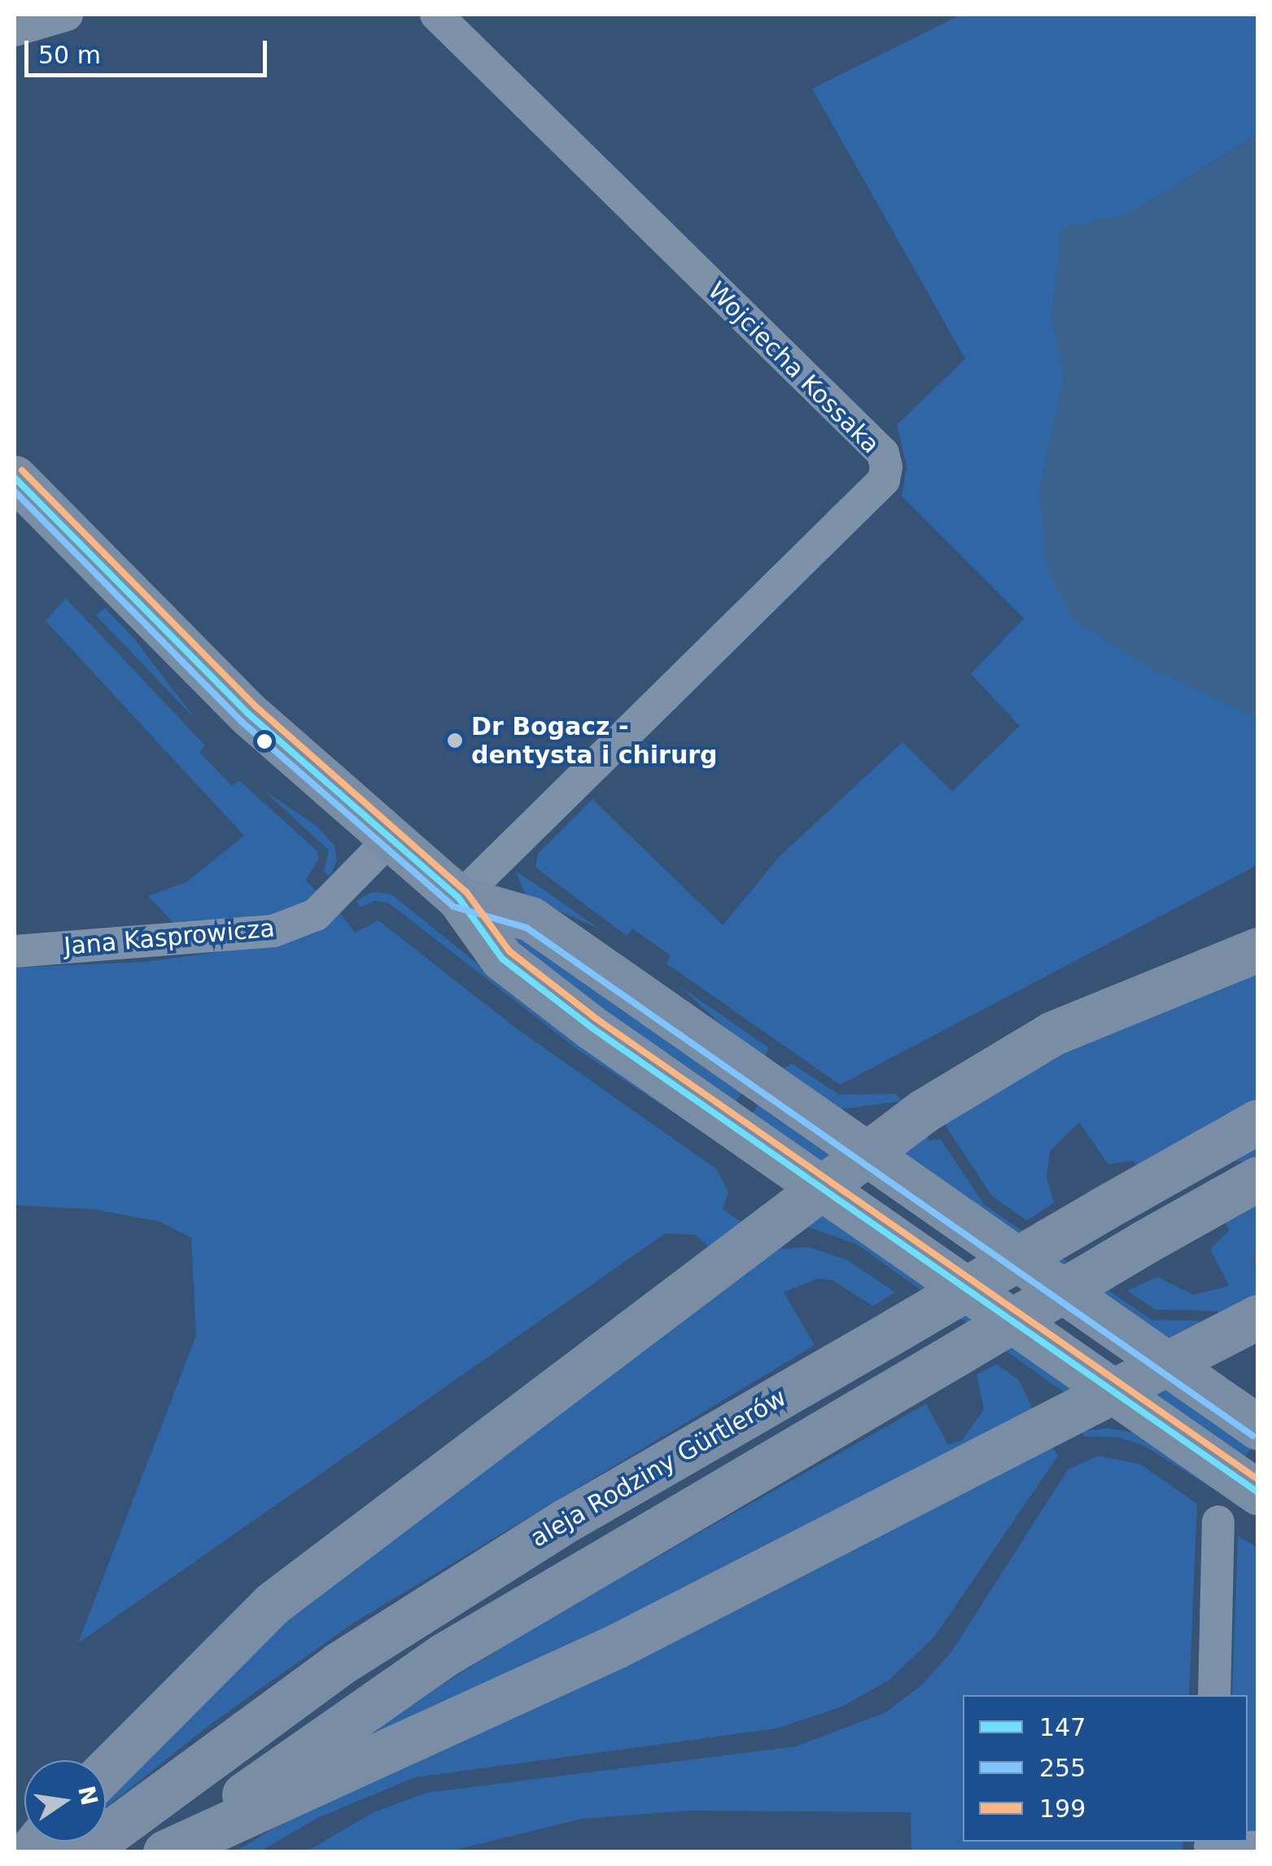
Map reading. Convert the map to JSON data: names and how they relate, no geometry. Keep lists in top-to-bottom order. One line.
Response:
{"streets":{"main road":["aleja Rodziny Gürtlerów"],"street":["Wojciecha Kossaka","Jana Kasprowicza"]},"places":["Dr Bogacz - dentysta i chirurg"],"lines":["transit line 199","transit line 147","transit line 255"],"legend":["147","255","199"],"scale_bar":"50 m","north":"right"}
